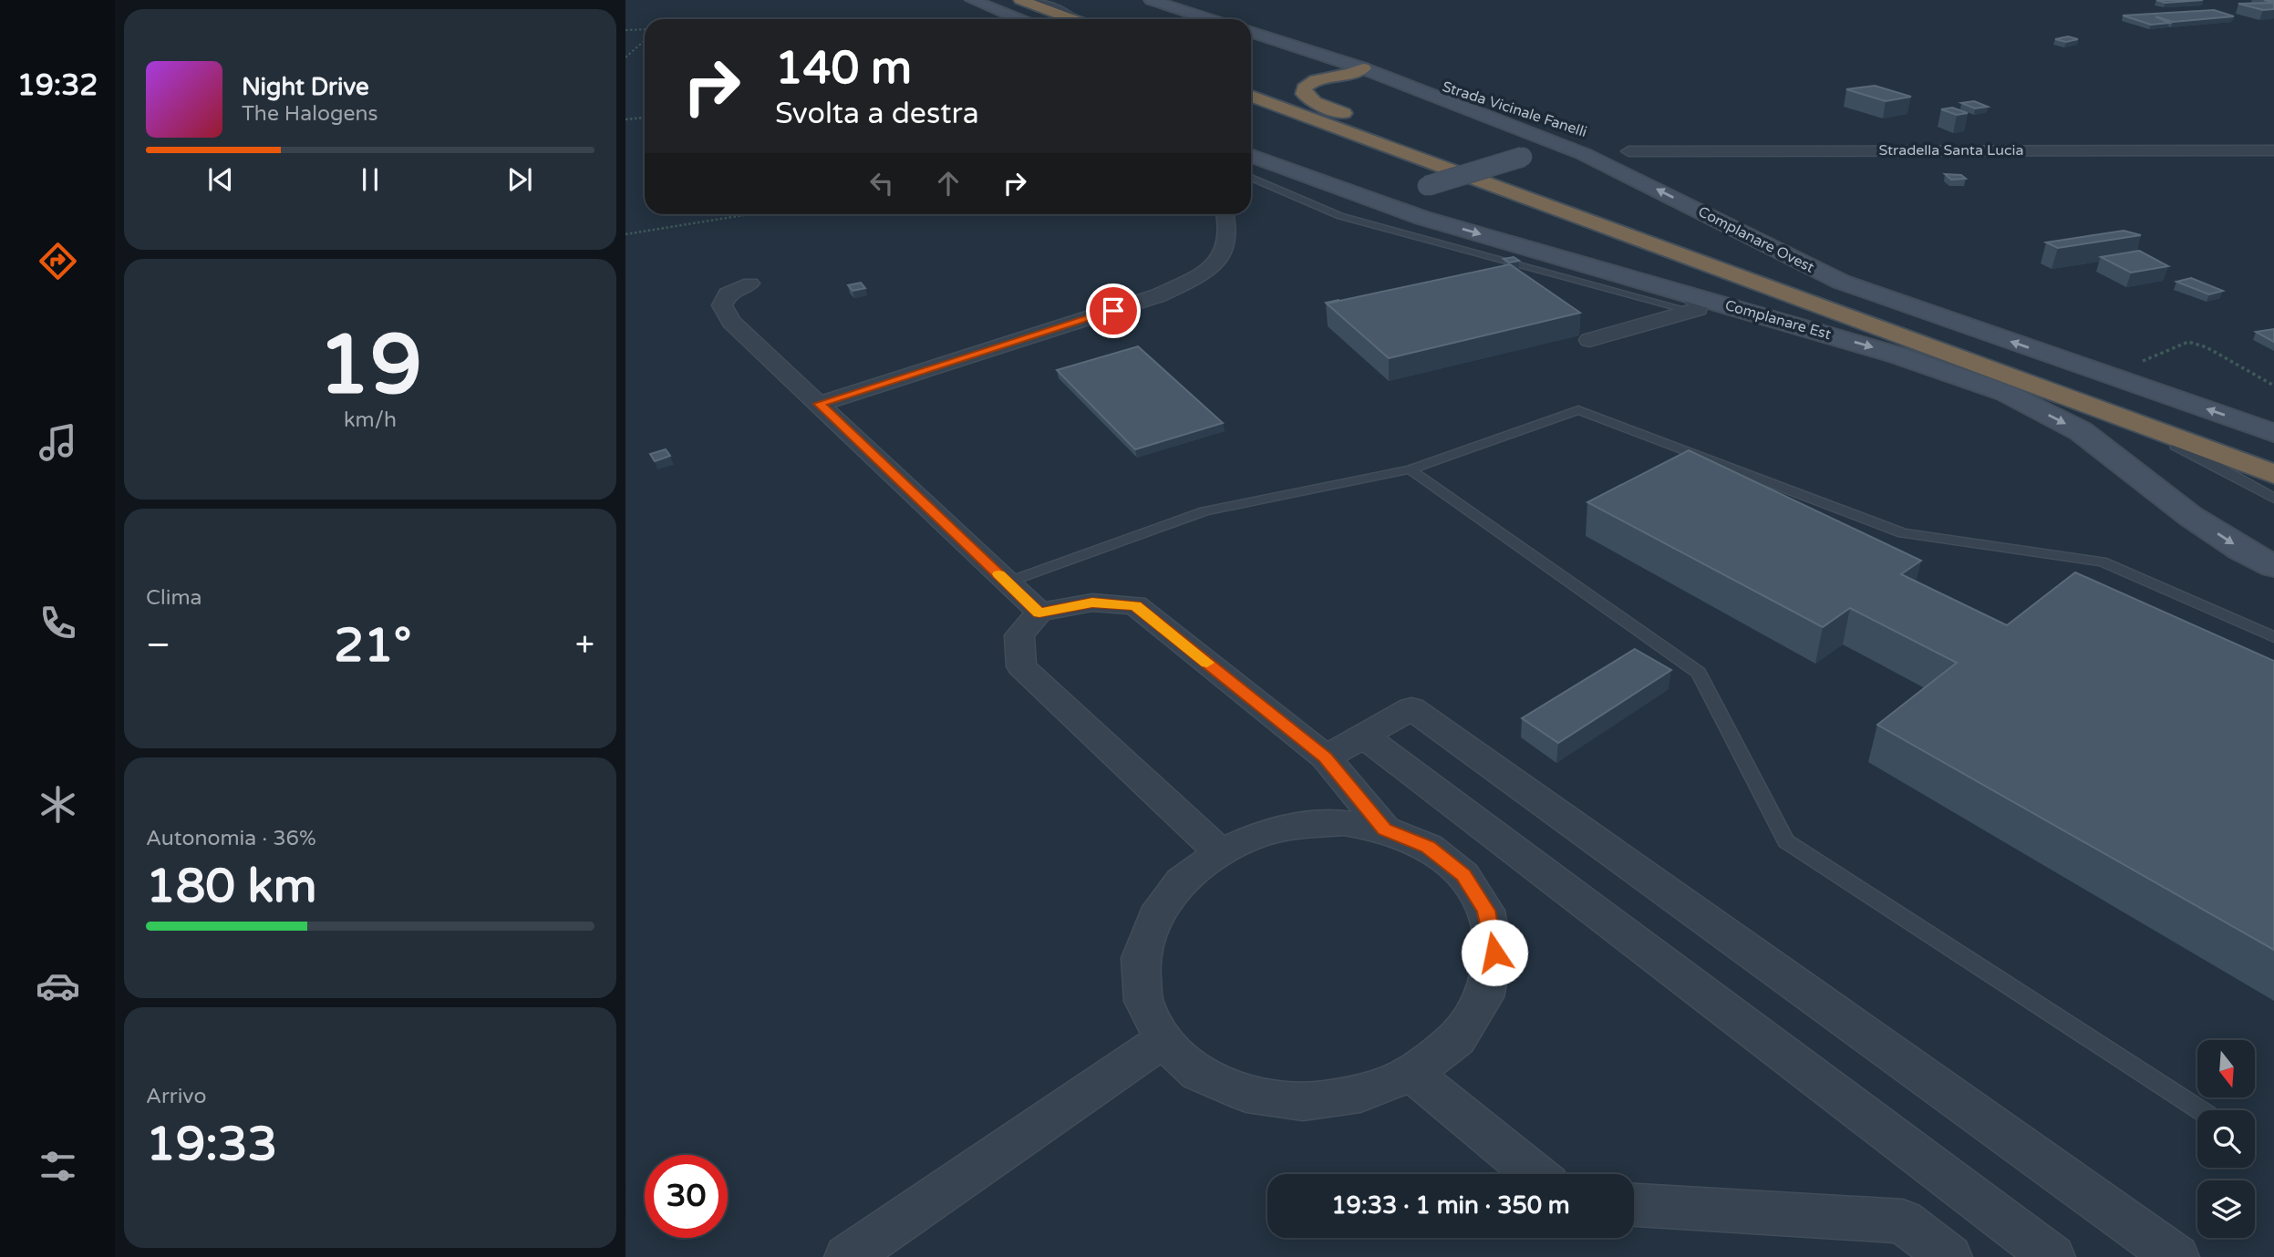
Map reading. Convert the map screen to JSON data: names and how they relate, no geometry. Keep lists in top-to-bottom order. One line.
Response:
{"streets":{"main road":["Strada Vicinale Fanelli","Complanare Ovest","Complanare Est"],"street":["Stradella Santa Lucia"]},"crossings":[["Strada Vicinale Fanelli","Stradella Santa Lucia"],["Strada Vicinale Fanelli","Complanare Ovest"]],"north":"bottom","page":{"tabs":"19:32","turn":["140 m","Svolta a destra"],"song":["Night Drive","The Halogens"],"tile":[["19","km/h"],"Clima",["Autonomia · 36%","180 km"],["Arrivo","19:33"]],"heat":["−","21°","+"],"limit":"30","trip":"19:33 · 1 min · 350 m"}}
